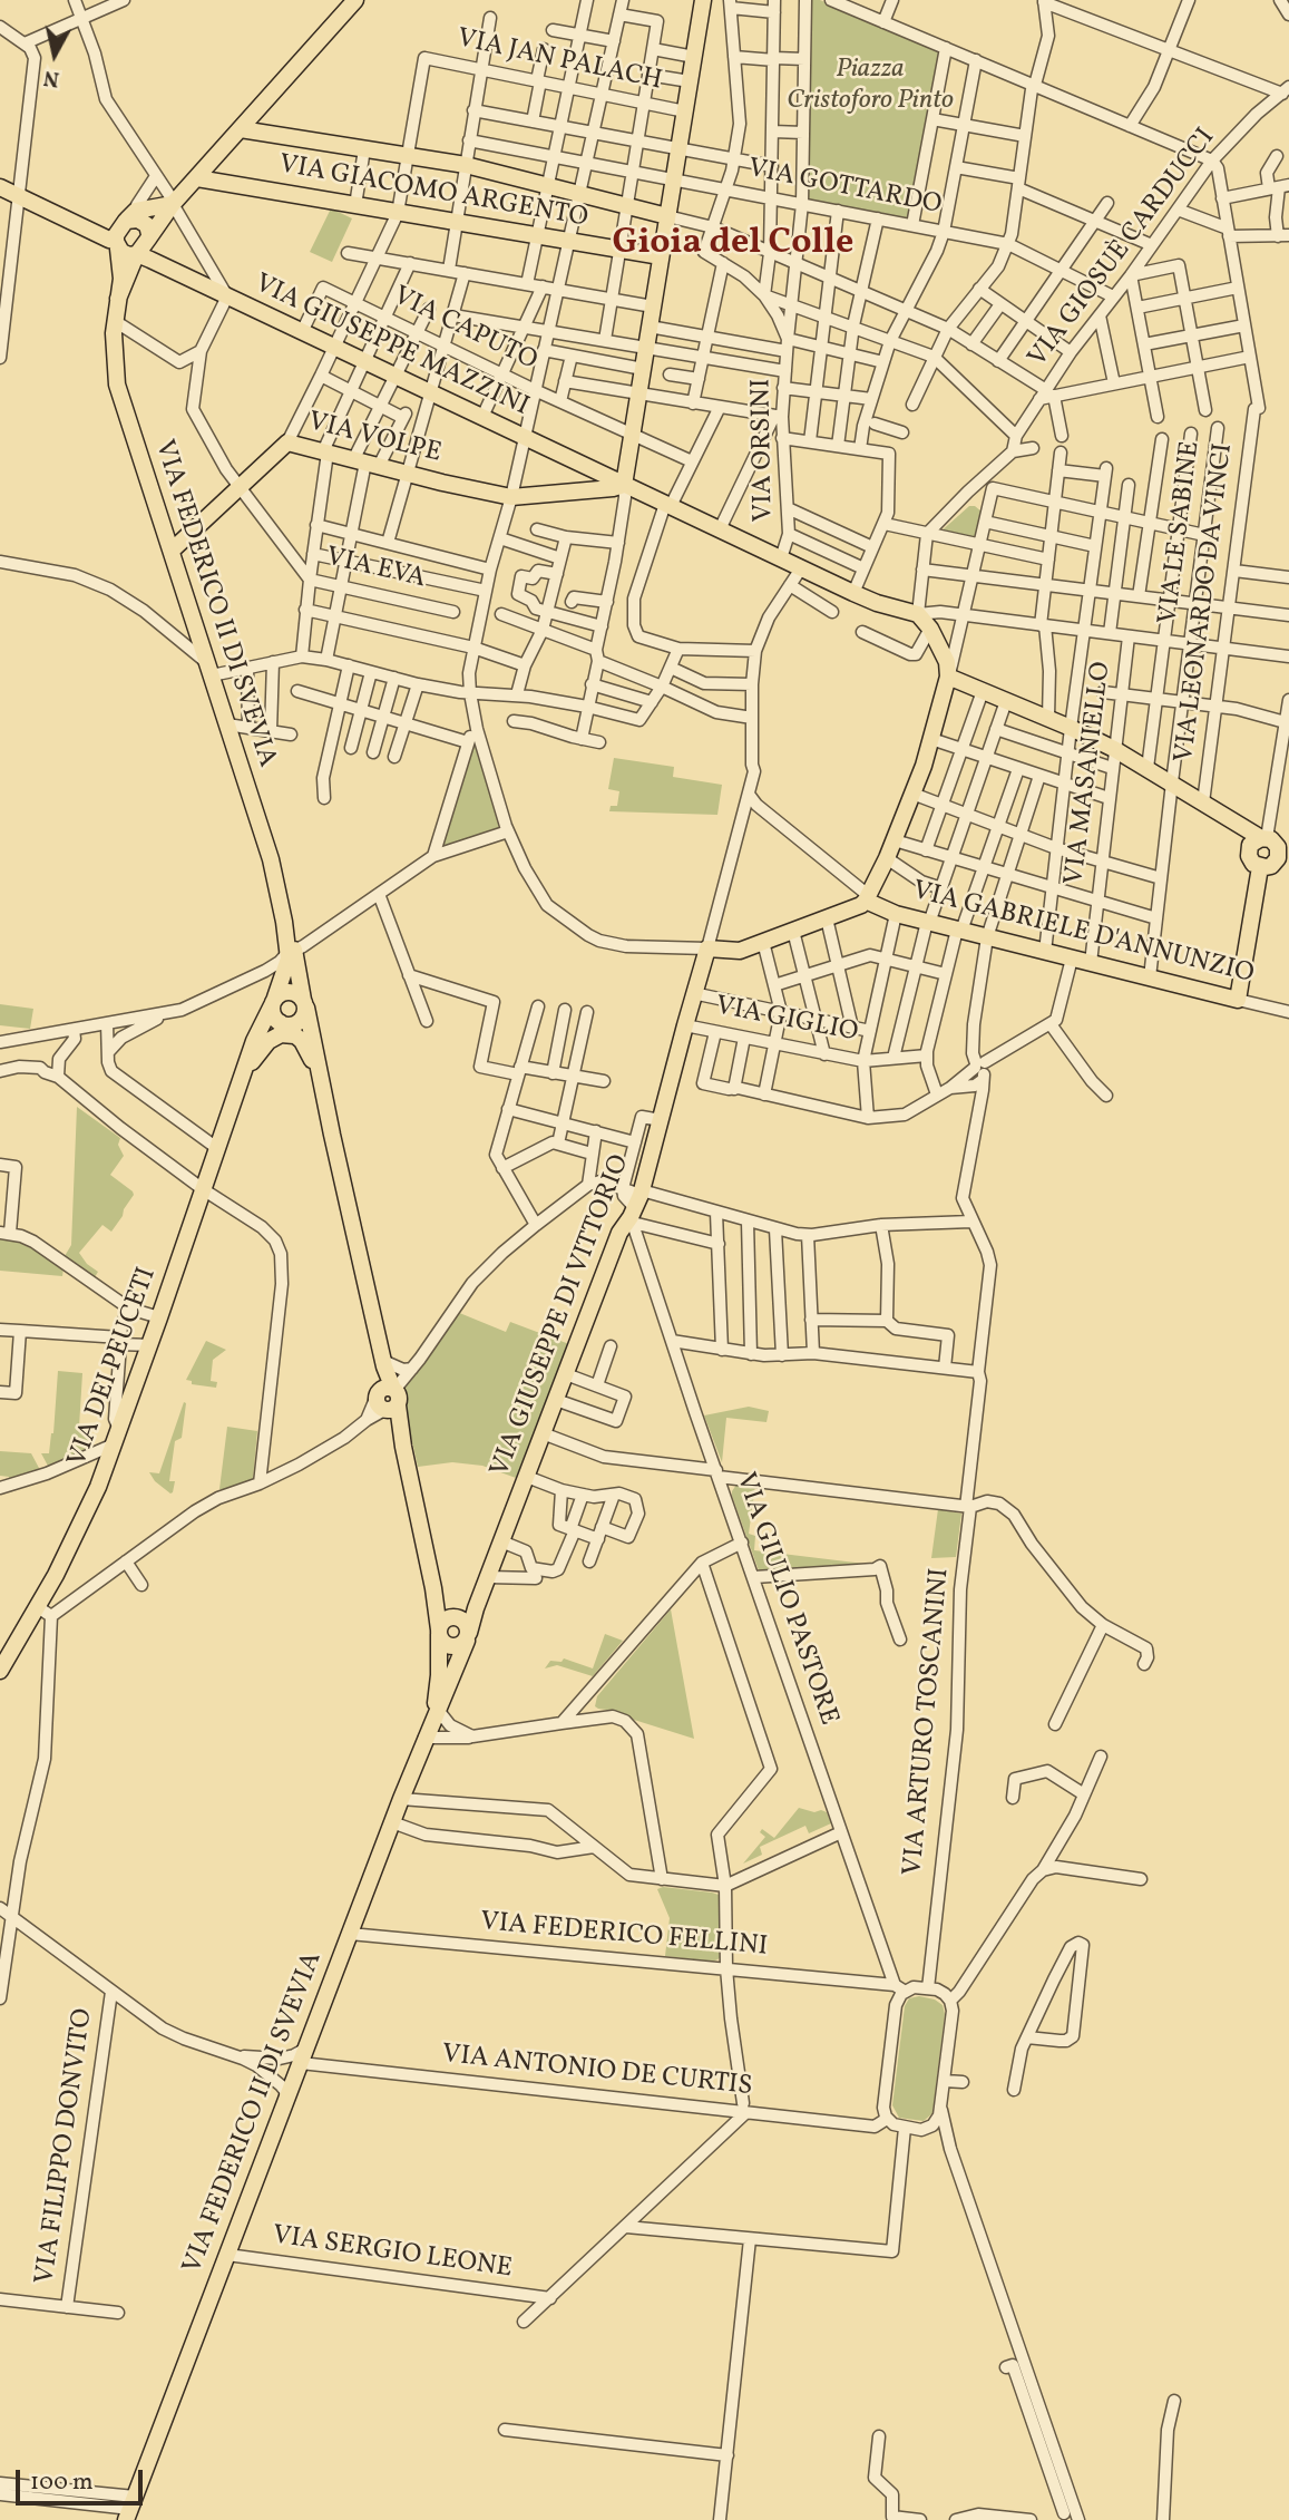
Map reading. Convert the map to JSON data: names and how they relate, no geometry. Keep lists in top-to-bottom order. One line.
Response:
{"streets":{"main road":["VIA GIACOMO ARGENTO","VIA GIUSEPPE MAZZINI","VIA VOLPE","VIA FEDERICO II DI SVEVIA","VIA GABRIELE D'ANNUNZIO","VIA GIUSEPPE DI VITTORIO","VIA DEI PEUCETI"],"street":["VIA JAN PALACH","VIA GOTTARDO","VIA GIOSUÈ CARDUCCI","VIA CAPUTO","VIA ORSINI","VIA LE SABINE","VIA EVA","VIA LEONARDO DA VINCI","VIA MASANIELLO","VIA GIGLIO","VIA GIULIO PASTORE","VIA ARTURO TOSCANINI","VIA FEDERICO FELLINI","VIA ANTONIO DE CURTIS","VIA FILIPPO DONVITO","VIA SERGIO LEONE"]},"crossings":[["VIA GOTTARDO","VIA GIOSUÈ CARDUCCI"],["VIA GOTTARDO","VIA ORSINI"],["VIA GIOSUÈ CARDUCCI","VIA LEONARDO DA VINCI"],["VIA CAPUTO","VIA GIUSEPPE MAZZINI"],["VIA GIUSEPPE MAZZINI","VIA VOLPE"],["VIA GIUSEPPE MAZZINI","VIA ORSINI"],["VIA GIUSEPPE MAZZINI","VIA EVA"],["VIA GIUSEPPE MAZZINI","VIA FEDERICO II DI SVEVIA"],["VIA VOLPE","VIA EVA"],["VIA VOLPE","VIA FEDERICO II DI SVEVIA"],["VIA LE SABINE","VIA GABRIELE D'ANNUNZIO"],["VIA FEDERICO II DI SVEVIA","VIA GIUSEPPE DI VITTORIO"],["VIA FEDERICO II DI SVEVIA","VIA DEI PEUCETI"],["VIA FEDERICO II DI SVEVIA","VIA FEDERICO FELLINI"],["VIA FEDERICO II DI SVEVIA","VIA ANTONIO DE CURTIS"],["VIA FEDERICO II DI SVEVIA","VIA SERGIO LEONE"],["VIA MASANIELLO","VIA GABRIELE D'ANNUNZIO"],["VIA GIGLIO","VIA GIUSEPPE DI VITTORIO"],["VIA GIUSEPPE DI VITTORIO","VIA GIULIO PASTORE"],["VIA GIULIO PASTORE","VIA FEDERICO FELLINI"],["VIA ARTURO TOSCANINI","VIA FEDERICO FELLINI"],["VIA ANTONIO DE CURTIS","VIA SERGIO LEONE"]],"districts":["Gioia del Colle"],"parks":["Piazza Cristoforo Pinto"],"scale_bar":"100 m","north":"bottom"}
